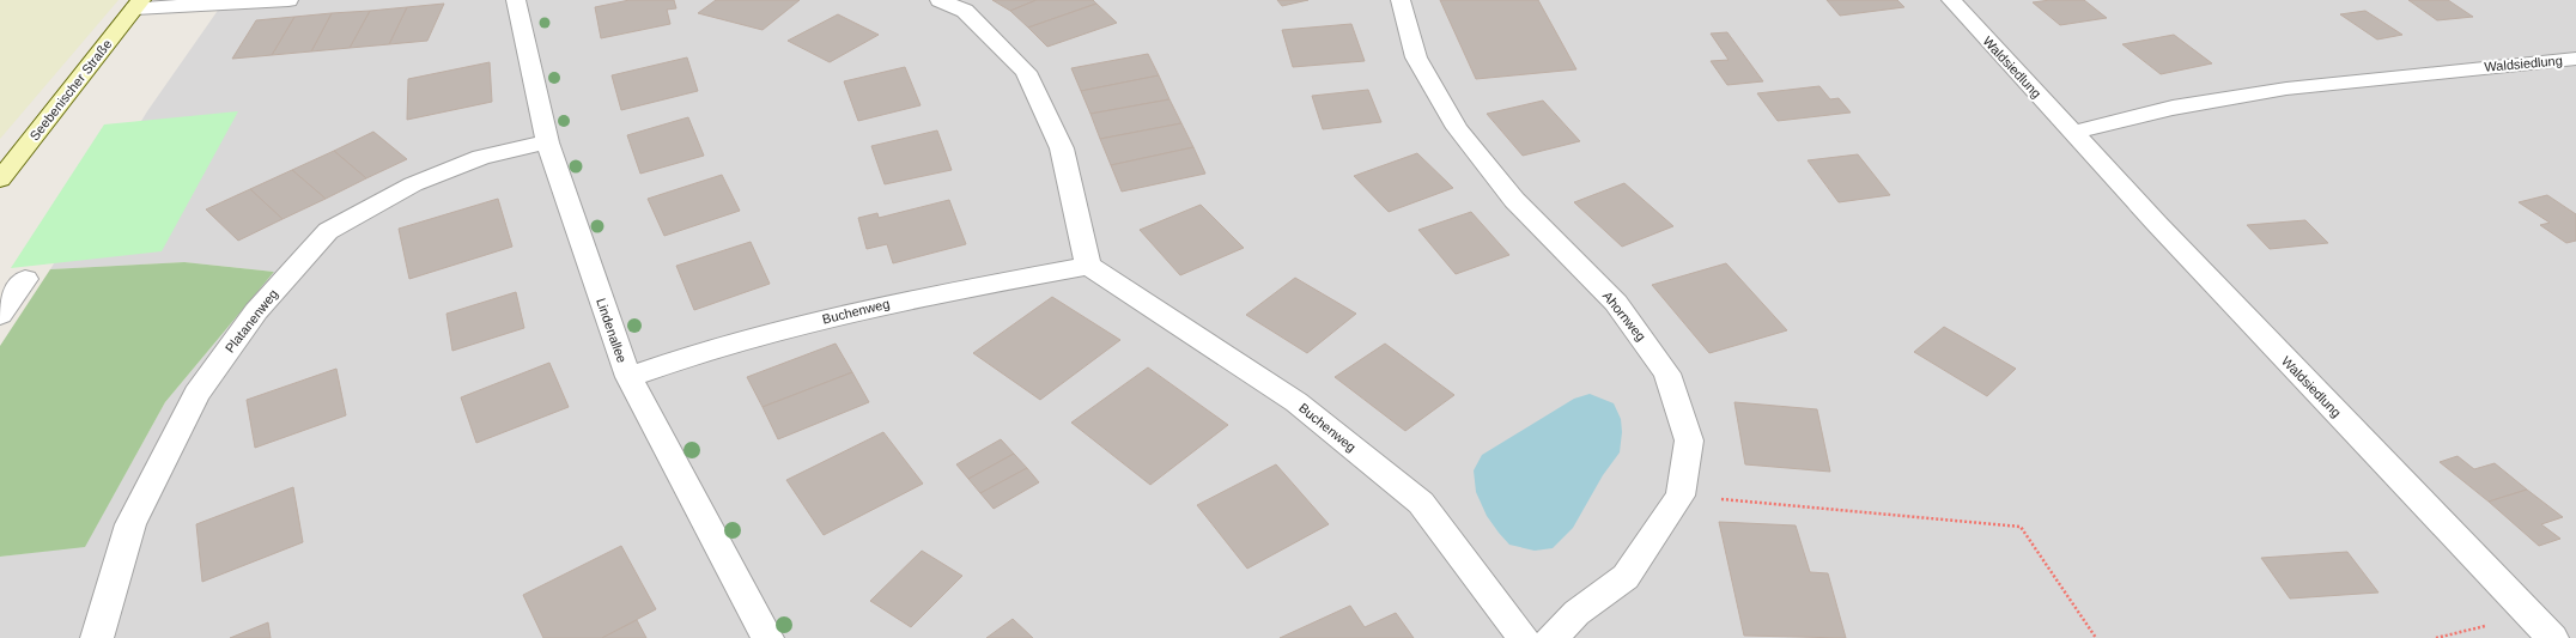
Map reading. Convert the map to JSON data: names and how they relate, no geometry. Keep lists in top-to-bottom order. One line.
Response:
{"streets":{"main road":["Seebenischer Straße"],"street":["Waldsiedlung","Buchenweg","Ahornweg","Platanenweg","Lindenallee"]},"crossings":[["Buchenweg","Lindenallee"],["Platanenweg","Lindenallee"]]}
